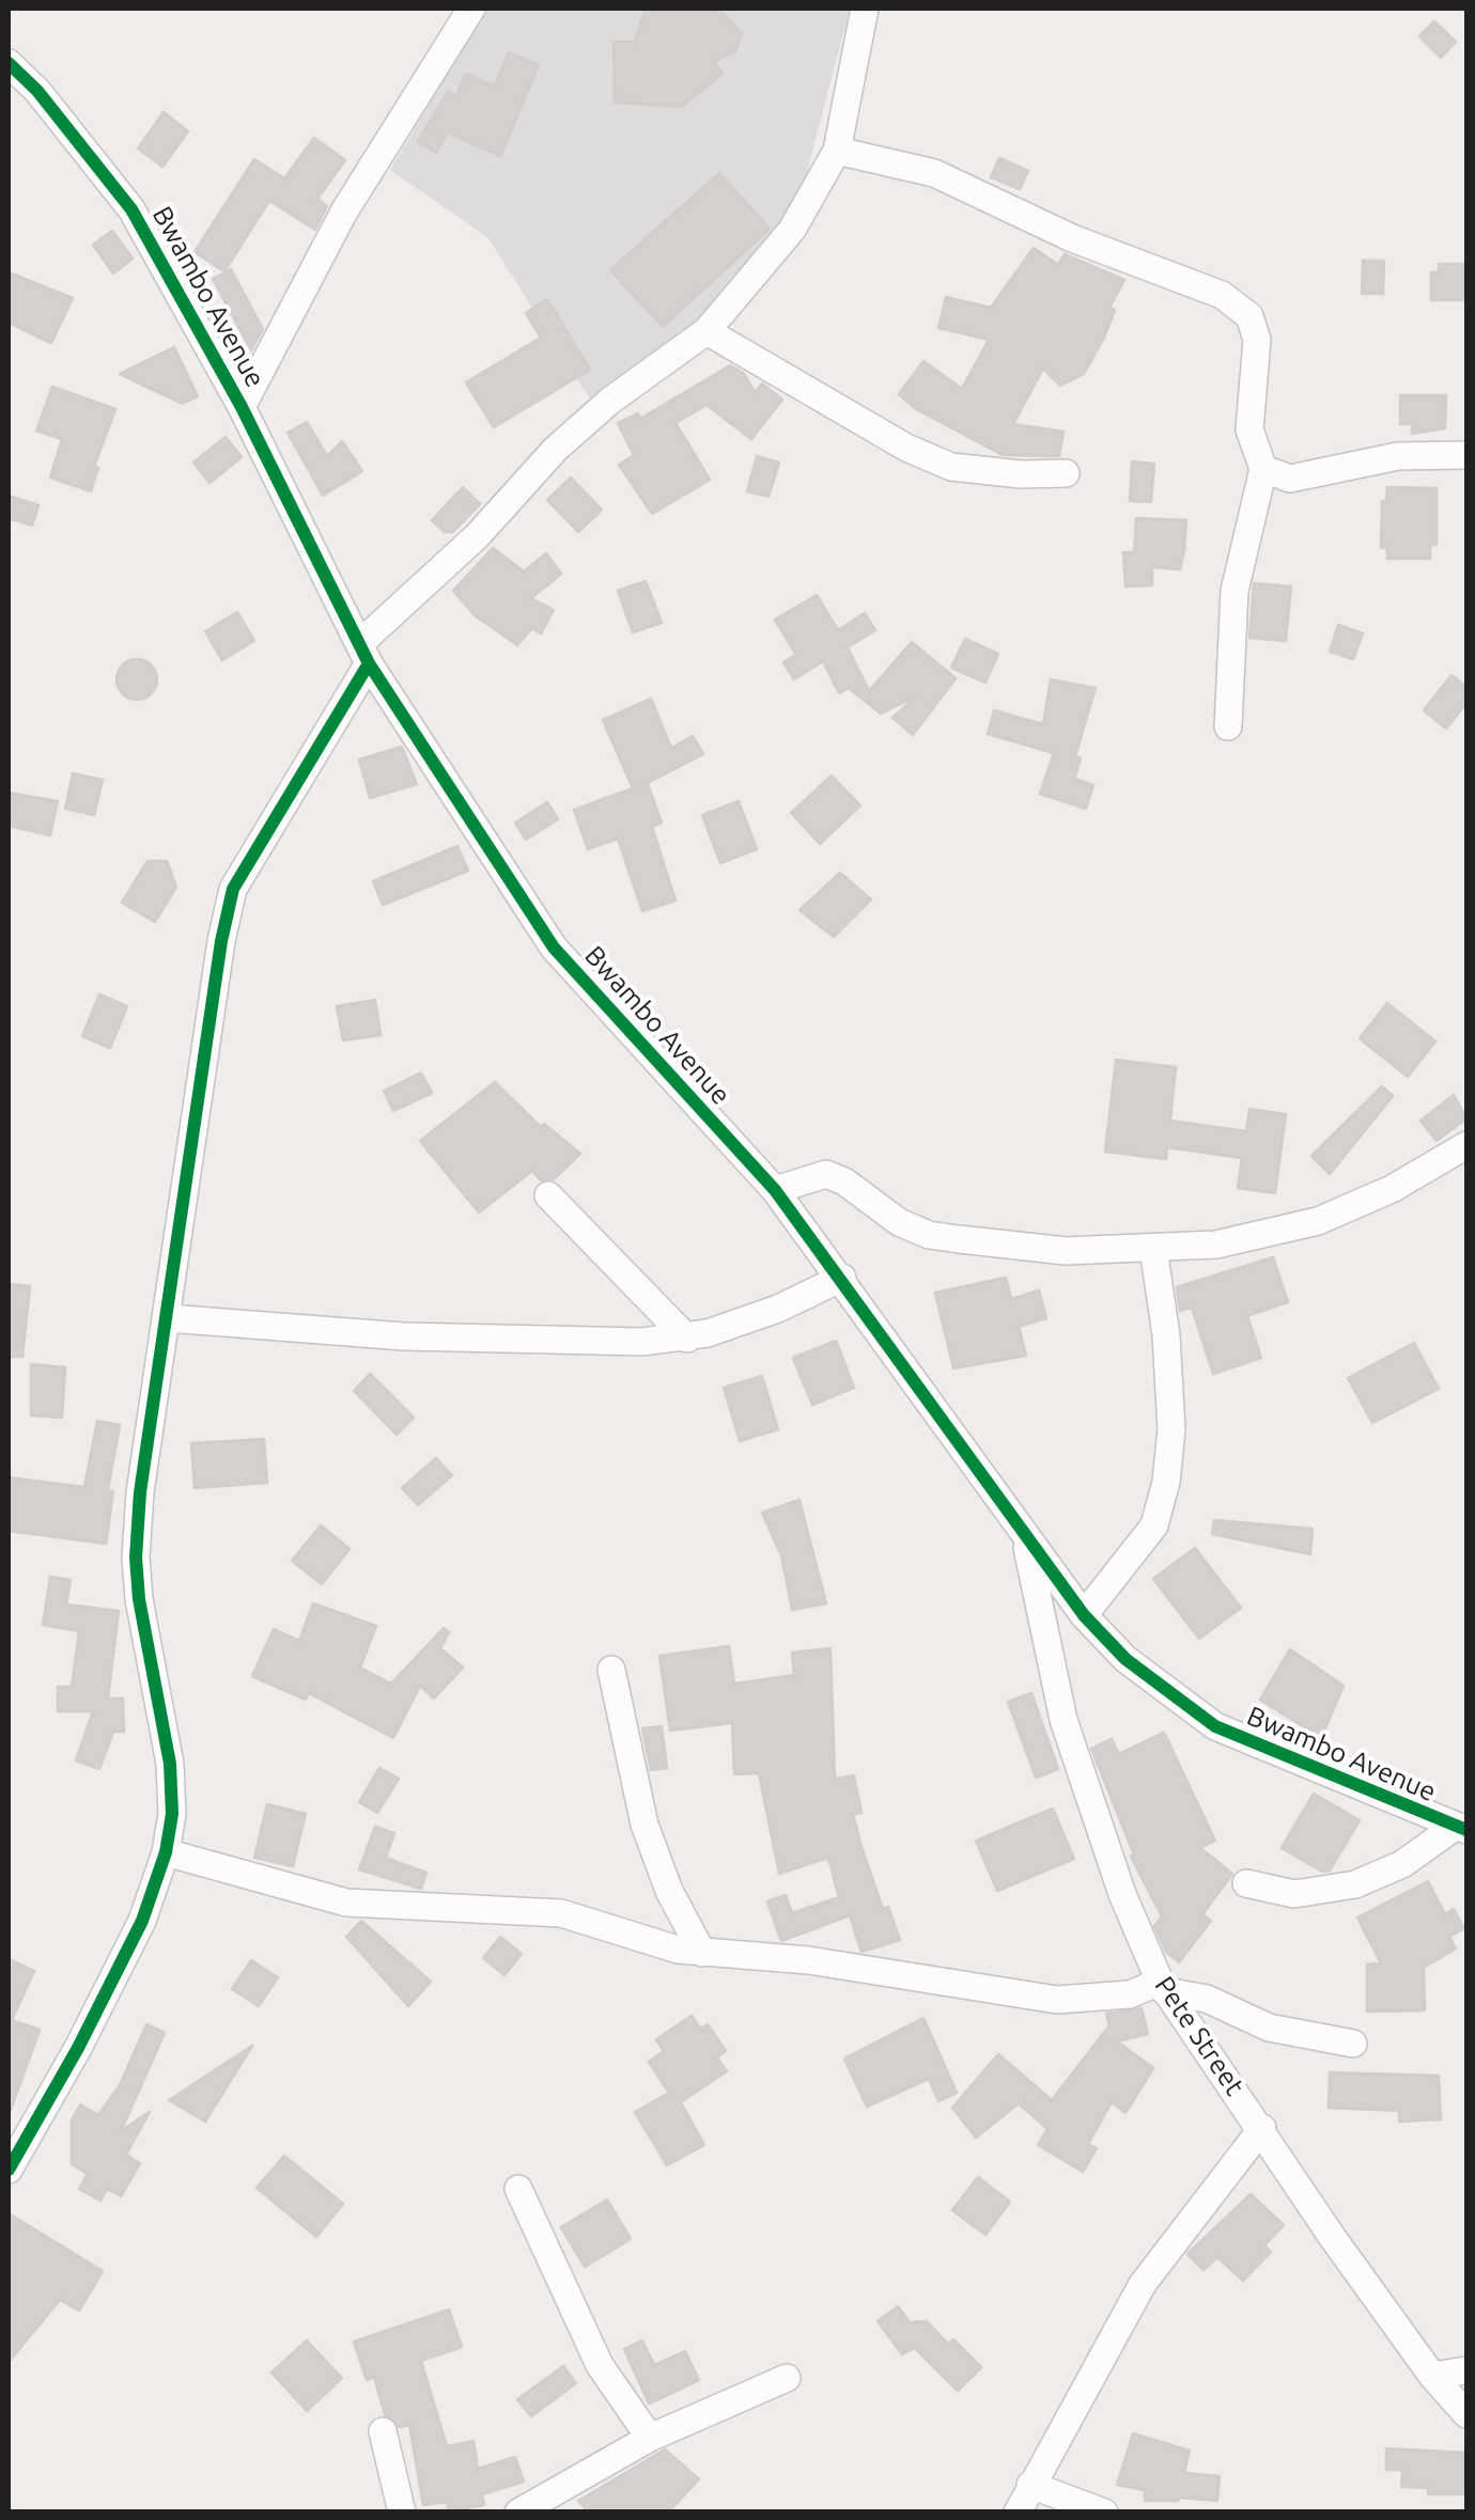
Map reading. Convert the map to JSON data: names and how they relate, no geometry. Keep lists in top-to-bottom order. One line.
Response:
{"streets":{"street":["Bwambo Avenue","Pete Street"]},"crossings":[["Bwambo Avenue","Pete Street"]]}
